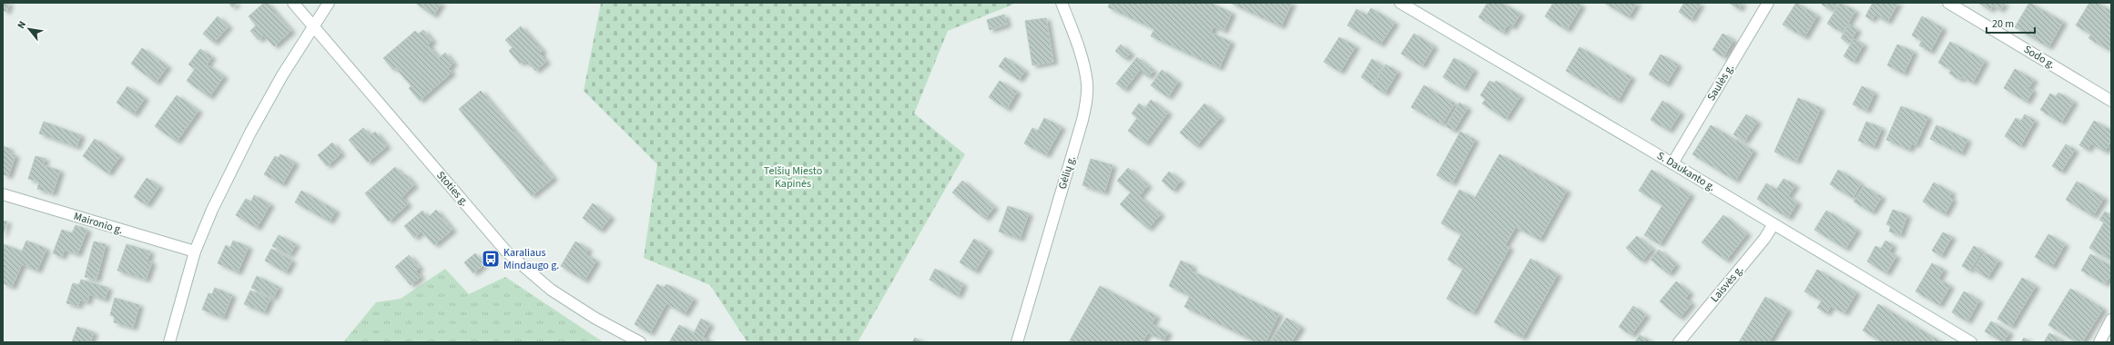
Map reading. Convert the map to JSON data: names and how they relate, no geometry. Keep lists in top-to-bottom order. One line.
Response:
{"streets":{"street":["Sodo g.","Saulės g.","S. Daukanto g.","Gėlių g.","Stoties g.","Maironio g.","Laisvės g."]},"crossings":[["Saulės g.","S. Daukanto g."],["S. Daukanto g.","Laisvės g."]],"parks":["Telšių Miesto Kapinės"],"places":{"bus stop":["Karaliaus Mindaugo g."]},"scale_bar":"20 m","north":"top left"}
